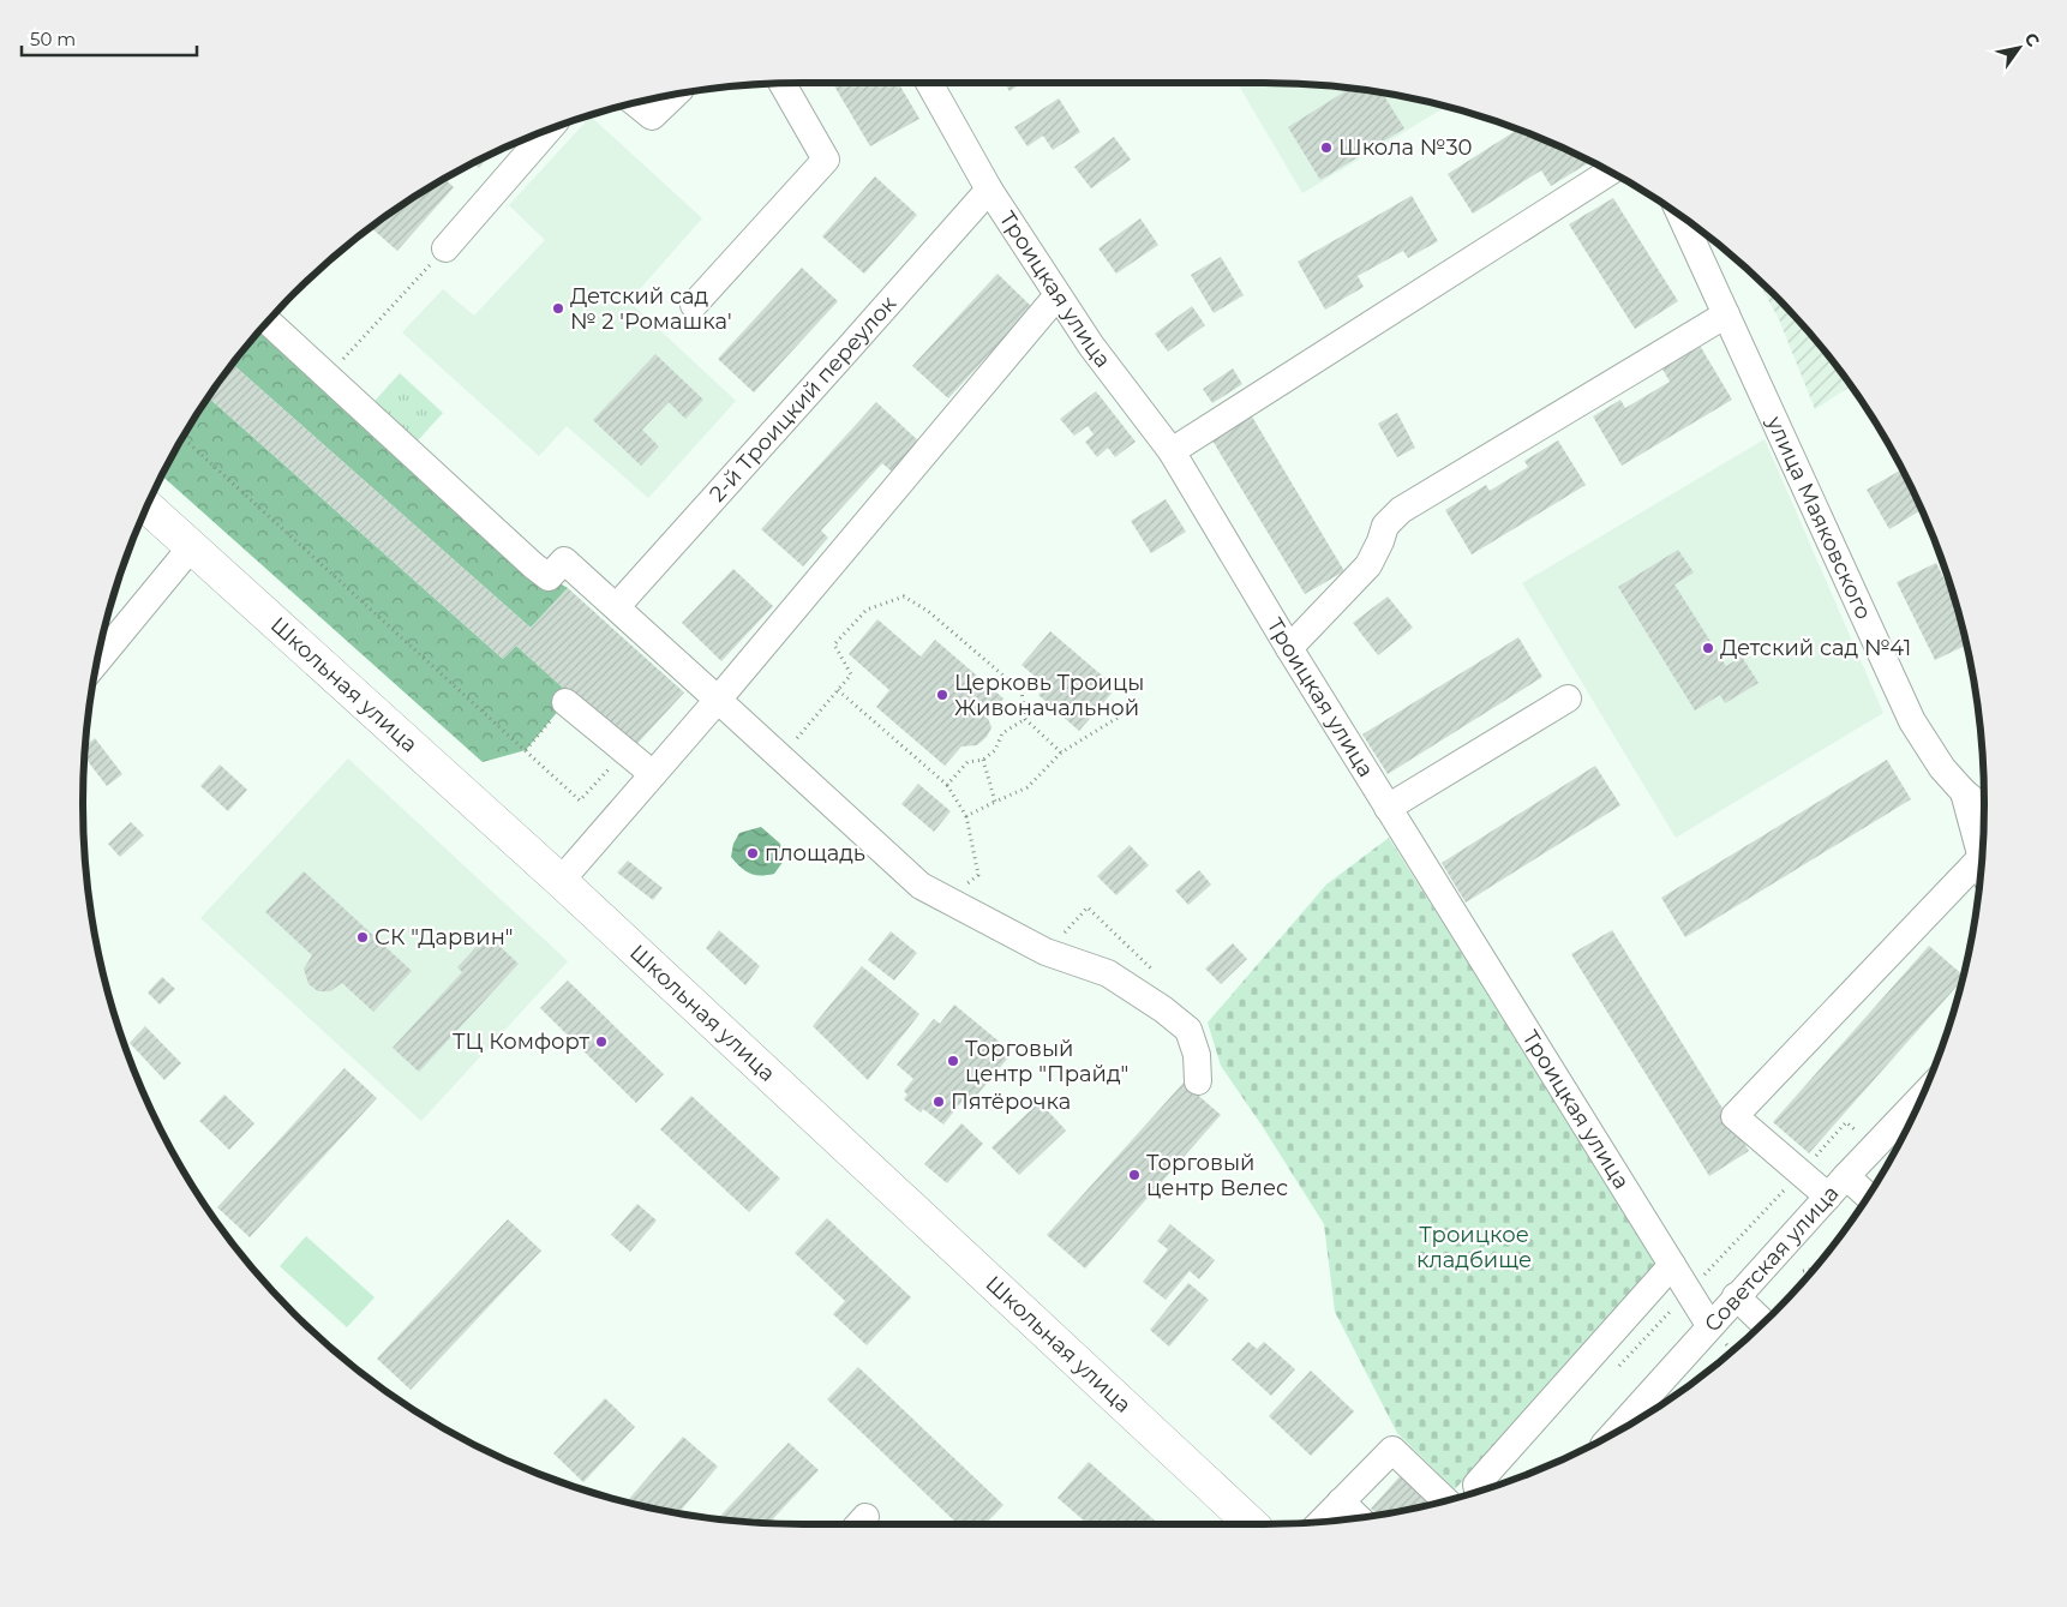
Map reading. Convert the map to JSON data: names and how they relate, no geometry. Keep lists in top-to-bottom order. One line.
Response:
{"streets":{"main road":["Школьная улица"],"street":["Троицкая улица","2-й Троицкий переулок","улица Маяковского","Советская улица"]},"crossings":[["Троицкая улица","2-й Троицкий переулок"],["Троицкая улица","Советская улица"]],"parks":["Троицкое кладбище"],"places":["Школа №30","Детский сад № 2 'Ромашка'","Детский сад №41","Церковь Троицы Живоначальной","площадь","СК \"Дарвин\"","ТЦ Комфорт","Торговый центр \"Прайд\"","Пятёрочка","Торговый центр Велес"],"scale_bar":"50 m","north":"top right"}
